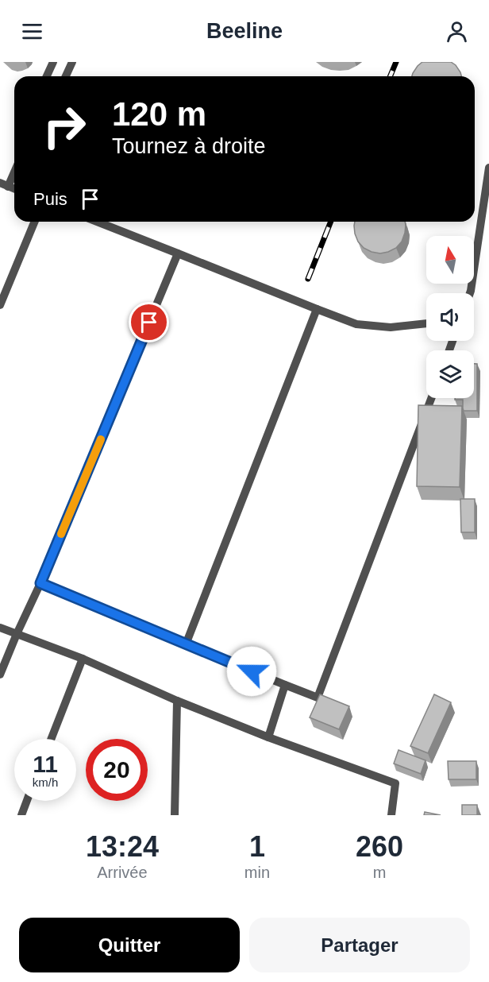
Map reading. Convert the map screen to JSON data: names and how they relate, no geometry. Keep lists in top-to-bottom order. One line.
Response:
{"north":"top","page":{"header":"Beeline","turn":["120 m","Tournez à droite"],"then":"Puis","speed":"11 km/h","limit":"20","eta":["13:24","Arrivée","1","min","260","m"],"buttons":["Quitter","Partager"]}}
